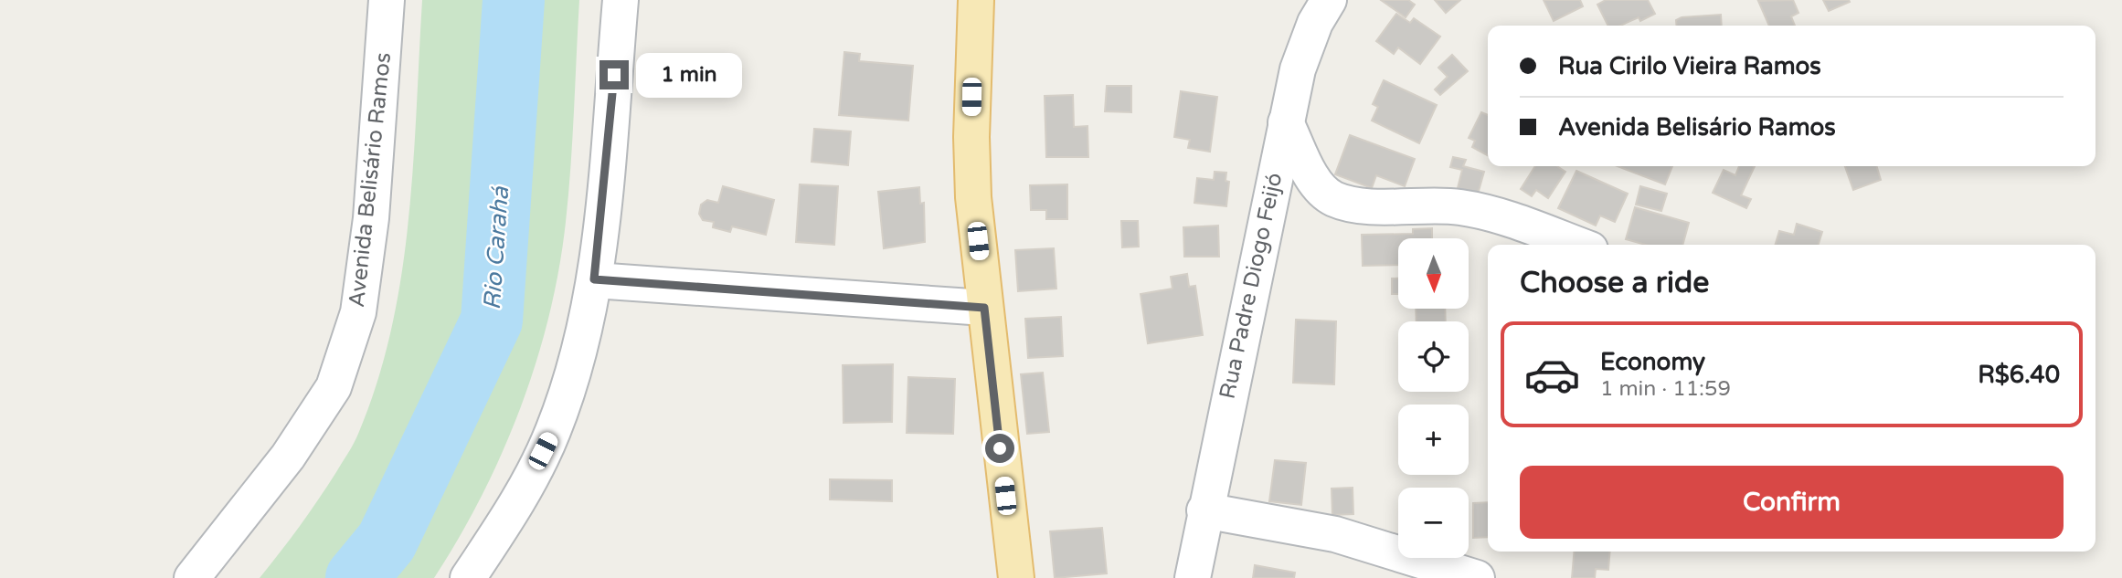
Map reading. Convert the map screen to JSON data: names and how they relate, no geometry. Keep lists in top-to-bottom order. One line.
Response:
{"streets":{"street":["Avenida Belisário Ramos","Rua Padre Diogo Feijó"]},"water":["Rio Carahá"],"north":"bottom","page":{"banner":["Rua Cirilo Vieira Ramos","Avenida Belisário Ramos"],"bubble":"1 min","map_buttons":["+","−"],"heading":"Choose a ride","list":[{"name":"Economy","note":"1 min · 11:59","value":"R$6.40"}],"buttons":"Confirm"}}
